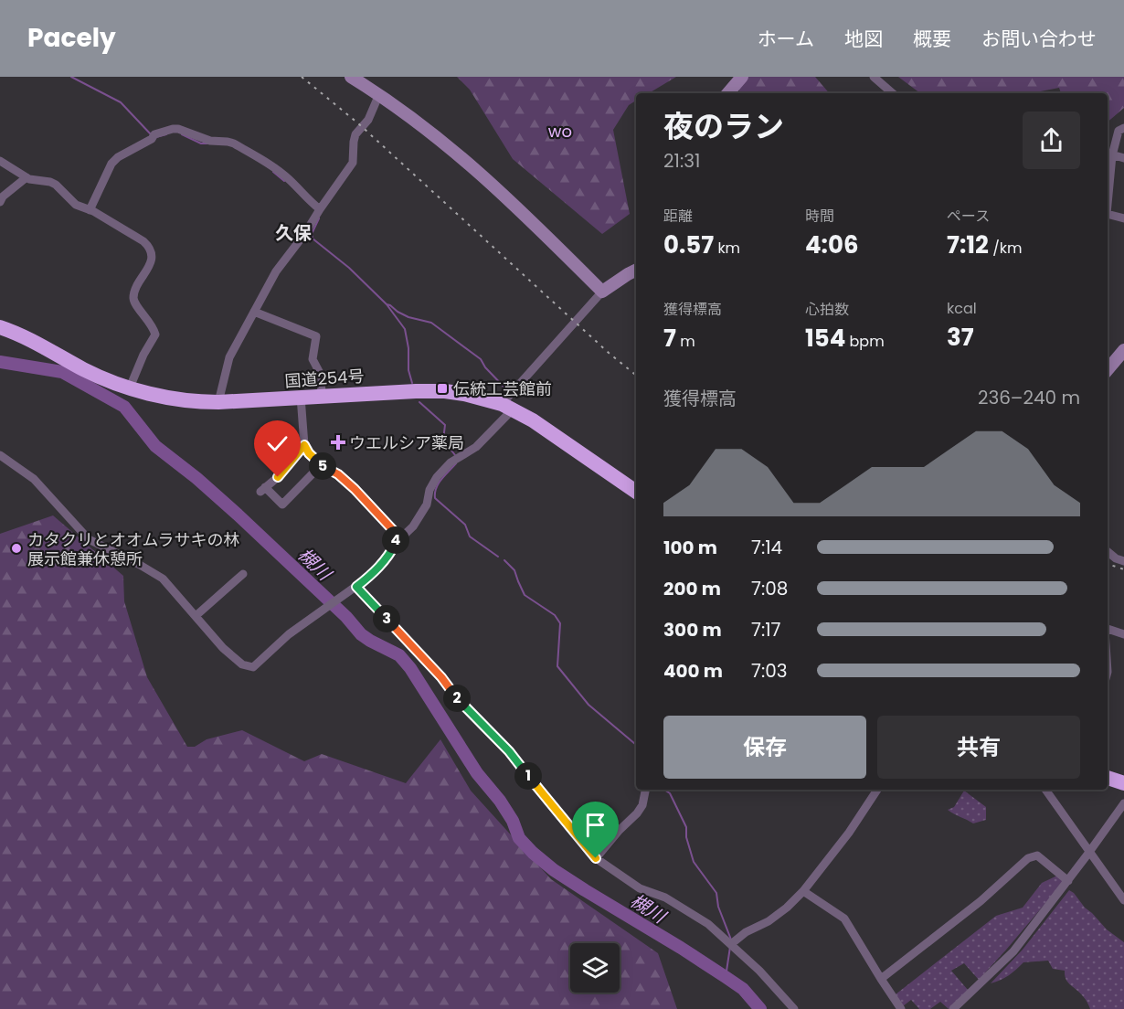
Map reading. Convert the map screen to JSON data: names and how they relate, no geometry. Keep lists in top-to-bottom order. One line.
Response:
{"streets":{"highway":["国道254号"]},"districts":["久保"],"water":["槻川"],"parks":["wo"],"places":{"transit":["伝統工芸館前"],"health":["ウエルシア薬局"],"other":["カタクリとオオムラサキの林 展示館兼休憩所"]},"page":{"header":"Pacely","nav":["ホーム","地図","概要","お問い合わせ"],"heading":["夜のラン","21:31"],"stats":[["距離","0.57 km"],["時間","4:06"],["ペース","7:12 /km"],["獲得標高","7 m"],["心拍数","154 bpm"],["kcal","37"]],"chart":["獲得標高","236–240 m"],"pins":["5","4","3","2","1"],"list":[{"name":"100 m","note":"7:14"},{"name":"200 m","note":"7:08"},{"name":"300 m","note":"7:17"},{"name":"400 m","note":"7:03"}],"buttons":["保存","共有"]}}
